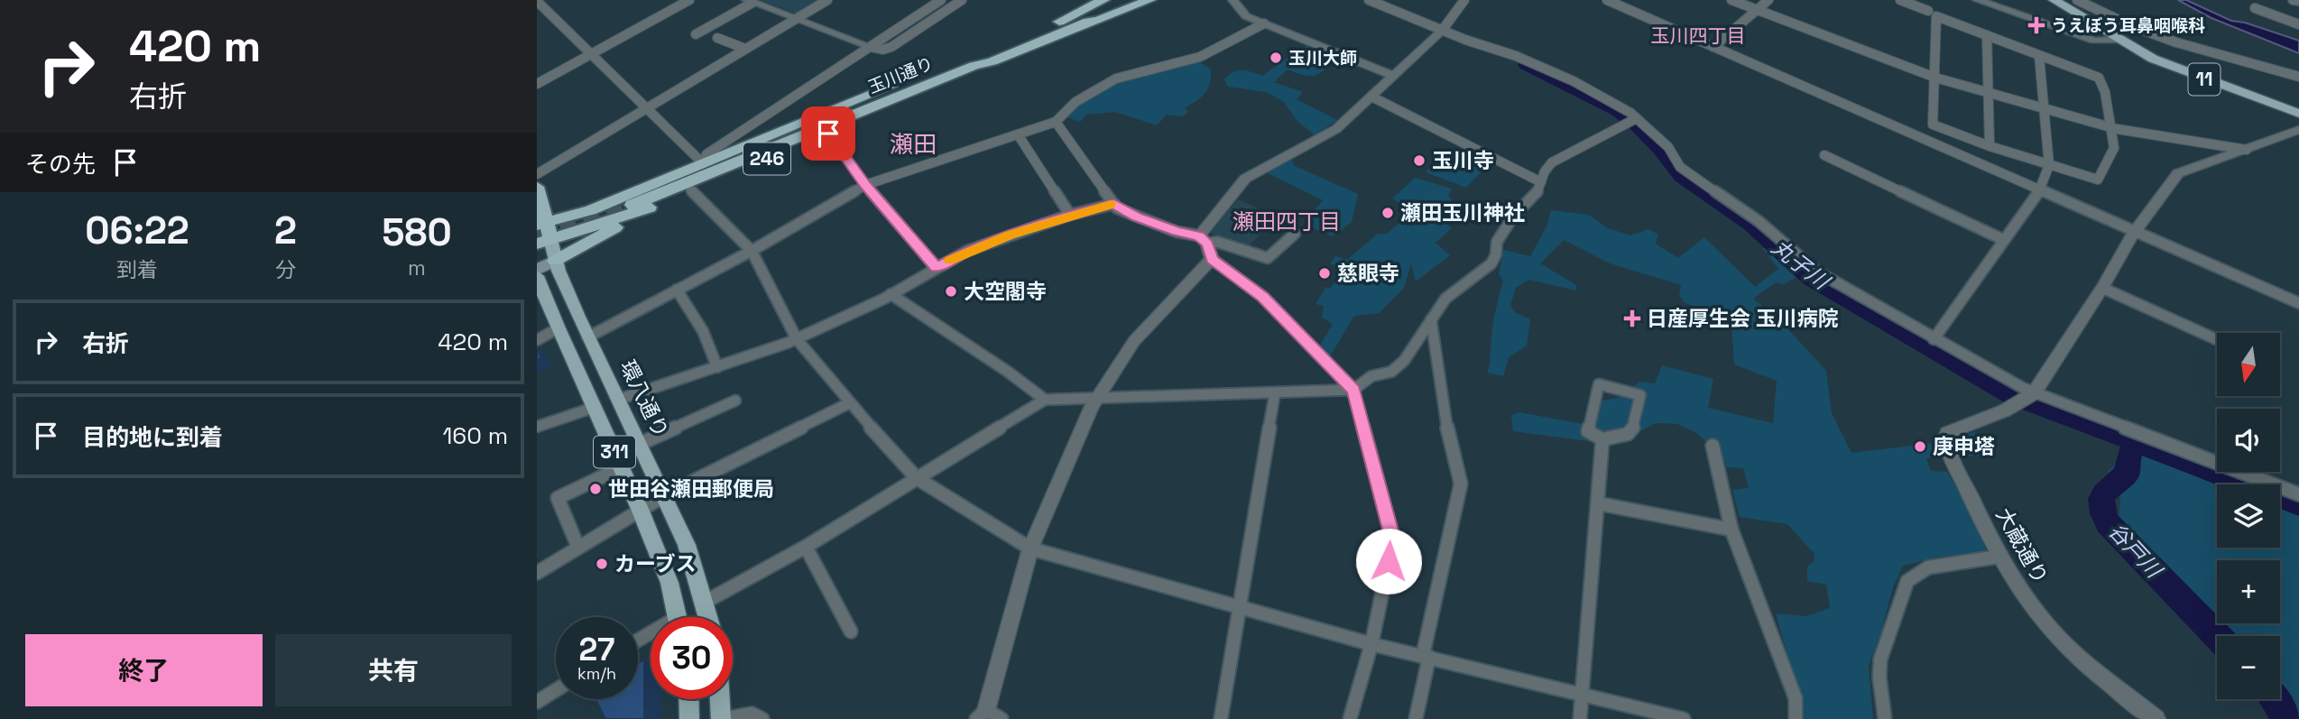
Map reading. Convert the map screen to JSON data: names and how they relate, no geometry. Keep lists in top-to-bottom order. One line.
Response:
{"streets":{"highway":["玉川通り","246","環八通り"],"main road":["11","311"],"street":["大蔵通り"]},"crossings":[["玉川通り","246"],["246","環八通り"]],"districts":["玉川四丁目","瀬田","瀬田四丁目"],"water":["丸子川","谷戸川"],"places":{"health":["うえぼう耳鼻咽喉科","日産厚生会 玉川病院"],"other":["玉川大師","玉川寺","瀬田玉川神社","慈眼寺","大空閣寺","庚申塔","世田谷瀬田郵便局","カーブス"]},"north":"bottom","page":{"turn":["420 m","右折"],"then":"その先","eta":["06:22","到着","2","分","580","m"],"list":[{"name":"右折","value":"420 m"},{"name":"目的地に到着","value":"160 m"}],"map_buttons":["+","−"],"speed":"27 km/h","limit":"30","buttons":["終了","共有"]}}
